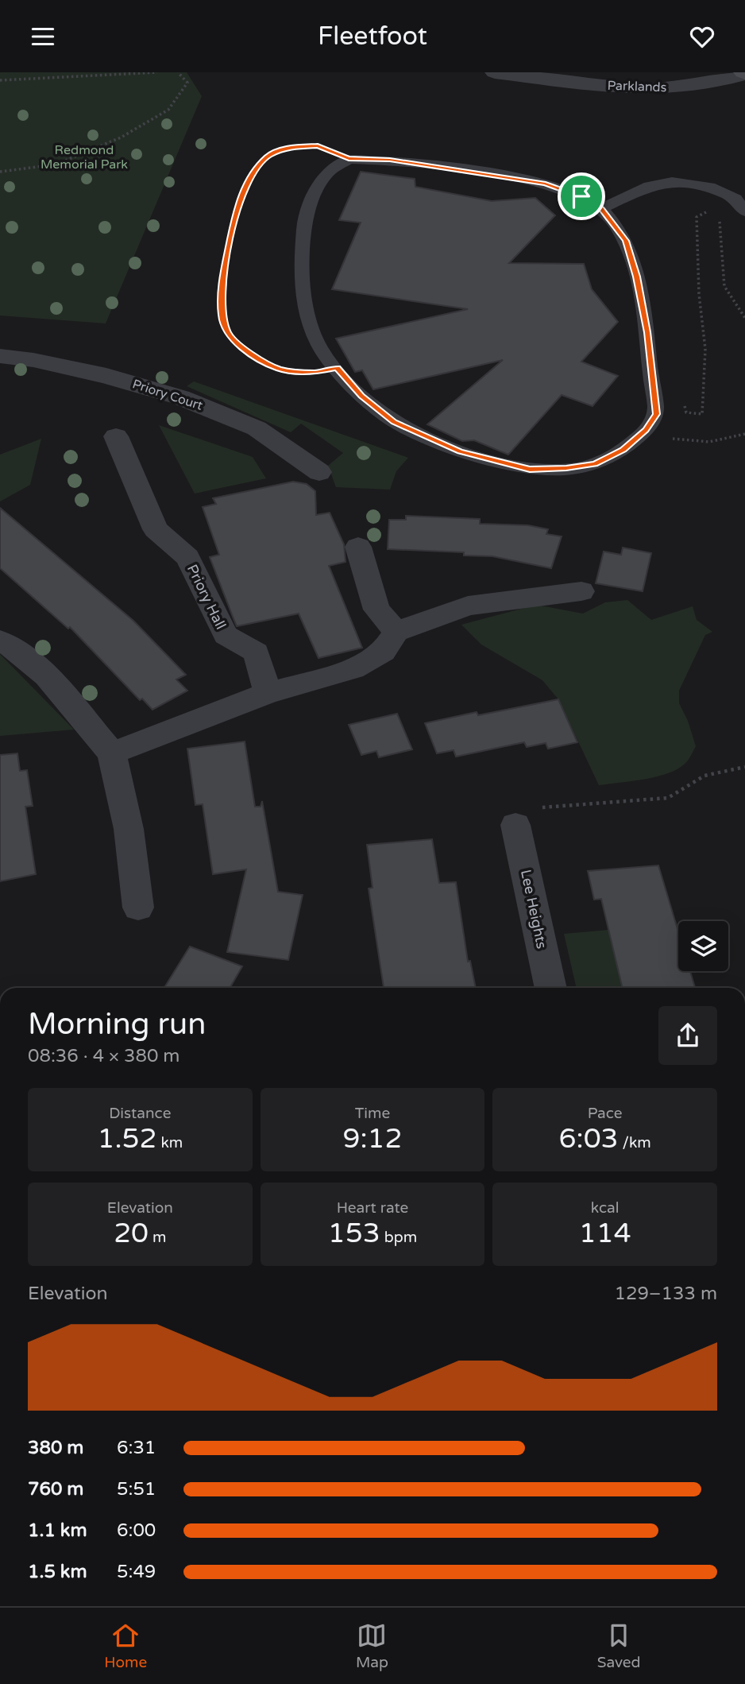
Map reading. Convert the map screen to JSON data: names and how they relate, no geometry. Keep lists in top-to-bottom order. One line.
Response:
{"streets":{"street":["Parklands","Priory Court","Priory Hall","Lee Heights"]},"parks":["Redmond Memorial Park"],"page":{"header":"Fleetfoot","heading":["Morning run","08:36 · 4 × 380 m"],"stats":[["Distance","1.52 km"],["Time","9:12"],["Pace","6:03 /km"],["Elevation","20 m"],["Heart rate","153 bpm"],["kcal","114"]],"chart":["Elevation","129–133 m"],"list":[{"name":"380 m","note":"6:31"},{"name":"760 m","note":"5:51"},{"name":"1.1 km","note":"6:00"},{"name":"1.5 km","note":"5:49"}],"tabs":["Home","Map","Saved"]}}
